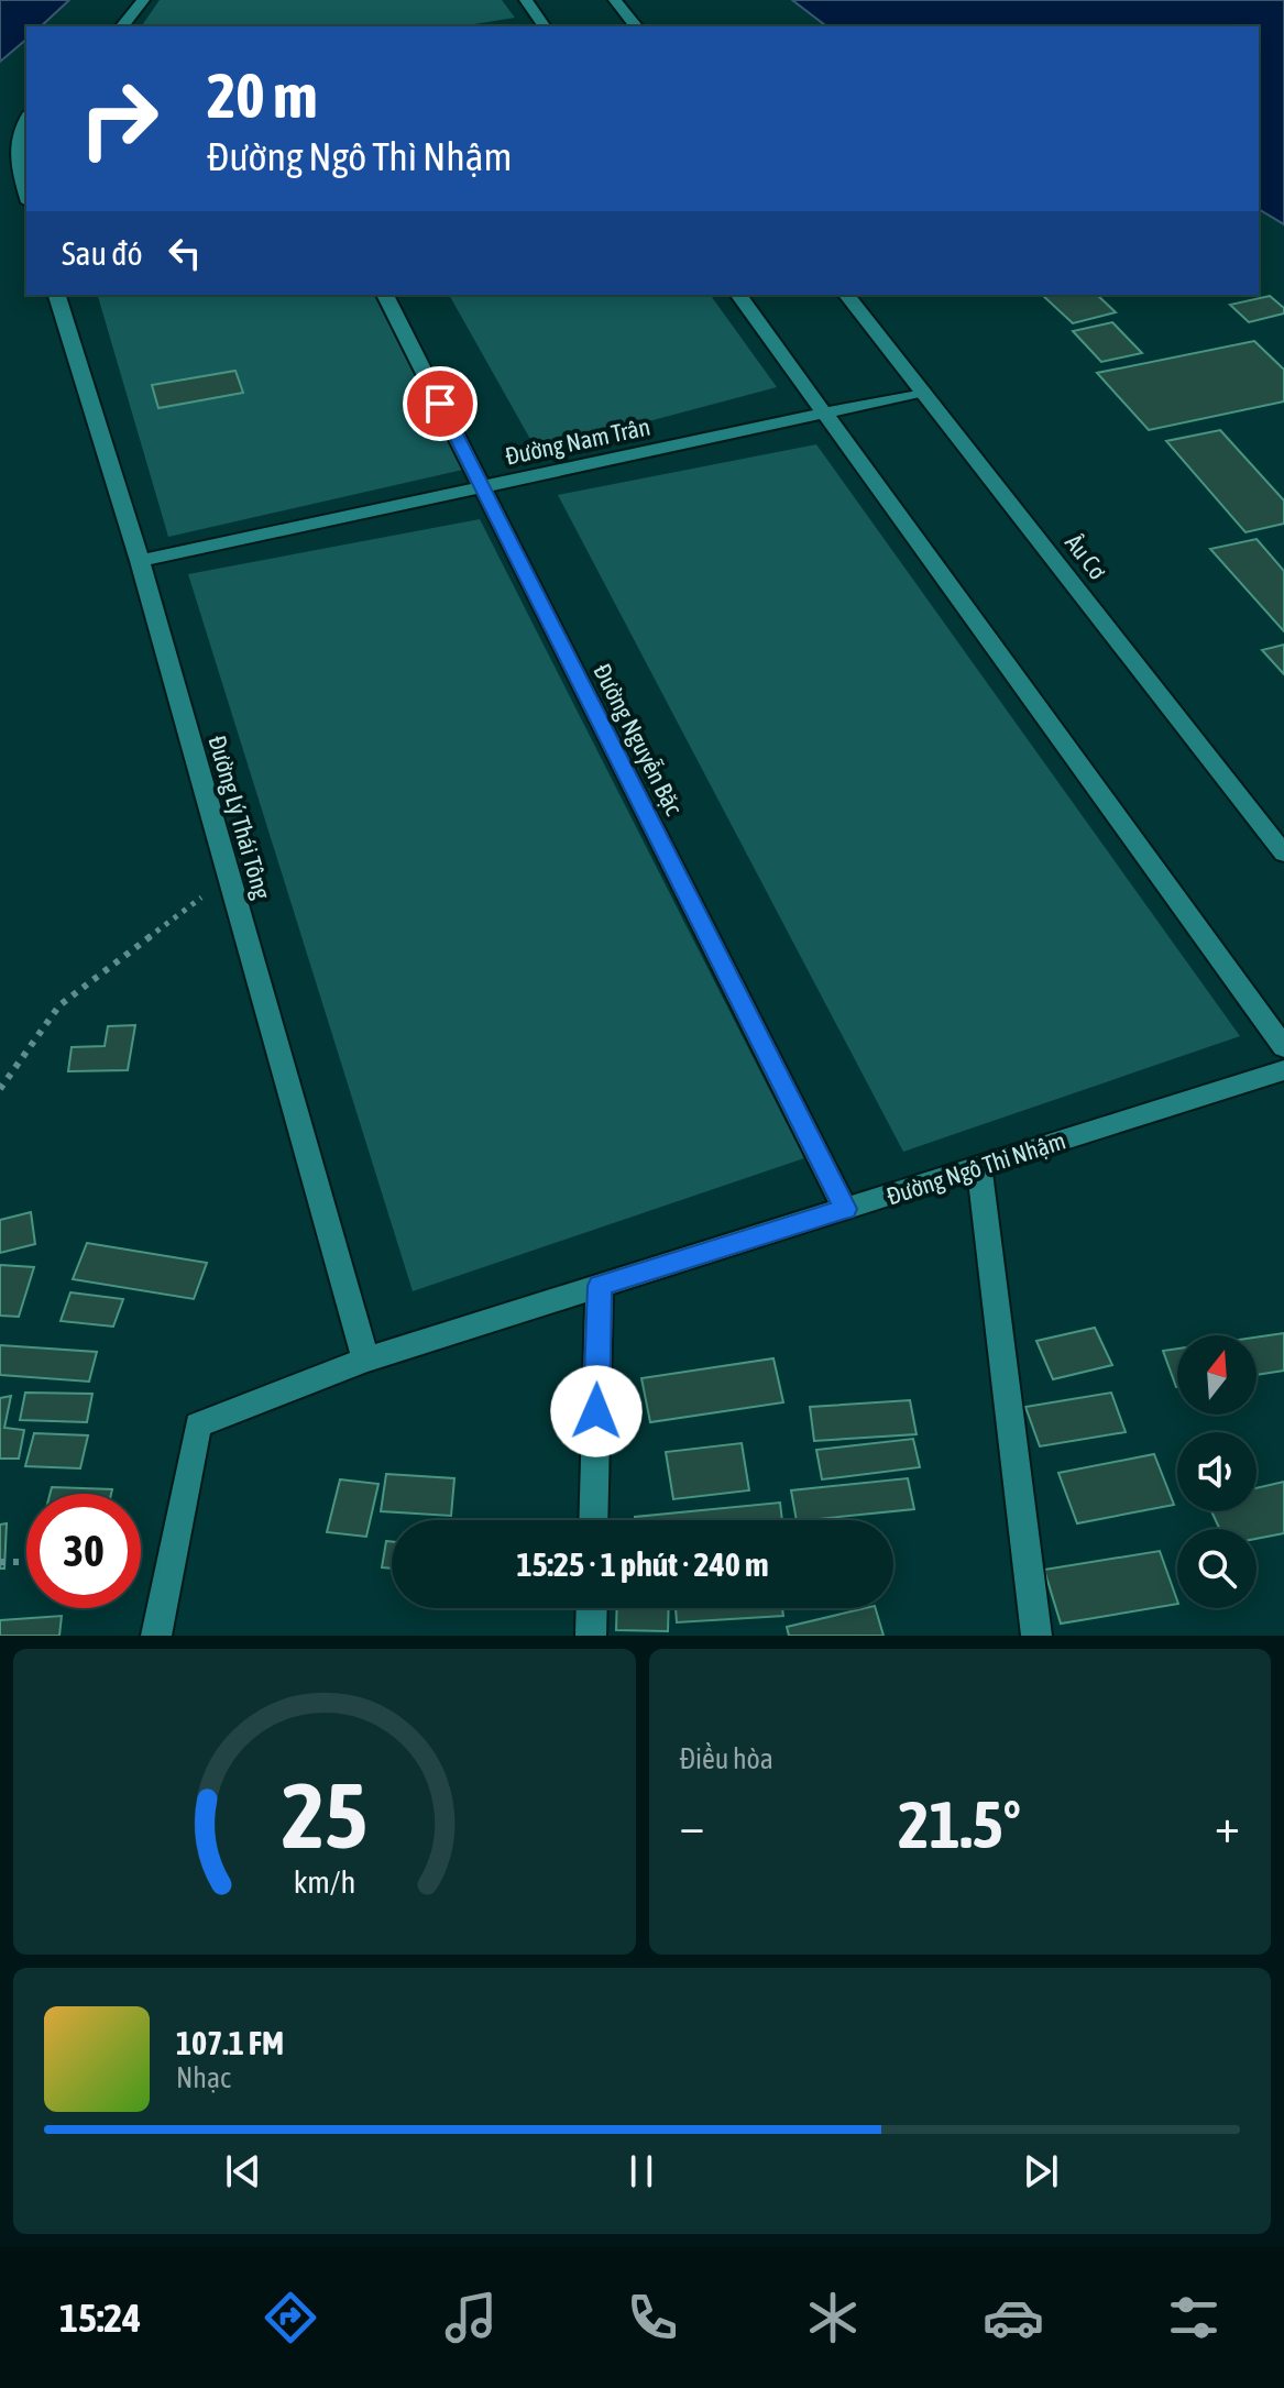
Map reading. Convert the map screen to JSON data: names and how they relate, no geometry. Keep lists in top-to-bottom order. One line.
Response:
{"streets":{"street":["Đường Nam Trân","Âu Cơ","Đường Nguyễn Bặc","Đường Lý Thái Tông","Đường Ngô Thì Nhậm"]},"crossings":[["Đường Nam Trân","Âu Cơ"],["Đường Nam Trân","Đường Nguyễn Bặc"],["Đường Nam Trân","Đường Lý Thái Tông"],["Đường Nguyễn Bặc","Đường Ngô Thì Nhậm"],["Đường Lý Thái Tông","Đường Ngô Thì Nhậm"]],"north":"top","page":{"turn":["20 m","Đường Ngô Thì Nhậm"],"then":"Sau đó","limit":"30","trip":"15:25 · 1 phút · 240 m","tile":"Điều hòa","heat":["−","21.5°","+"],"song":["107.1 FM","Nhạc"],"tabs":"15:24","gauge":["25","km/h"]}}
